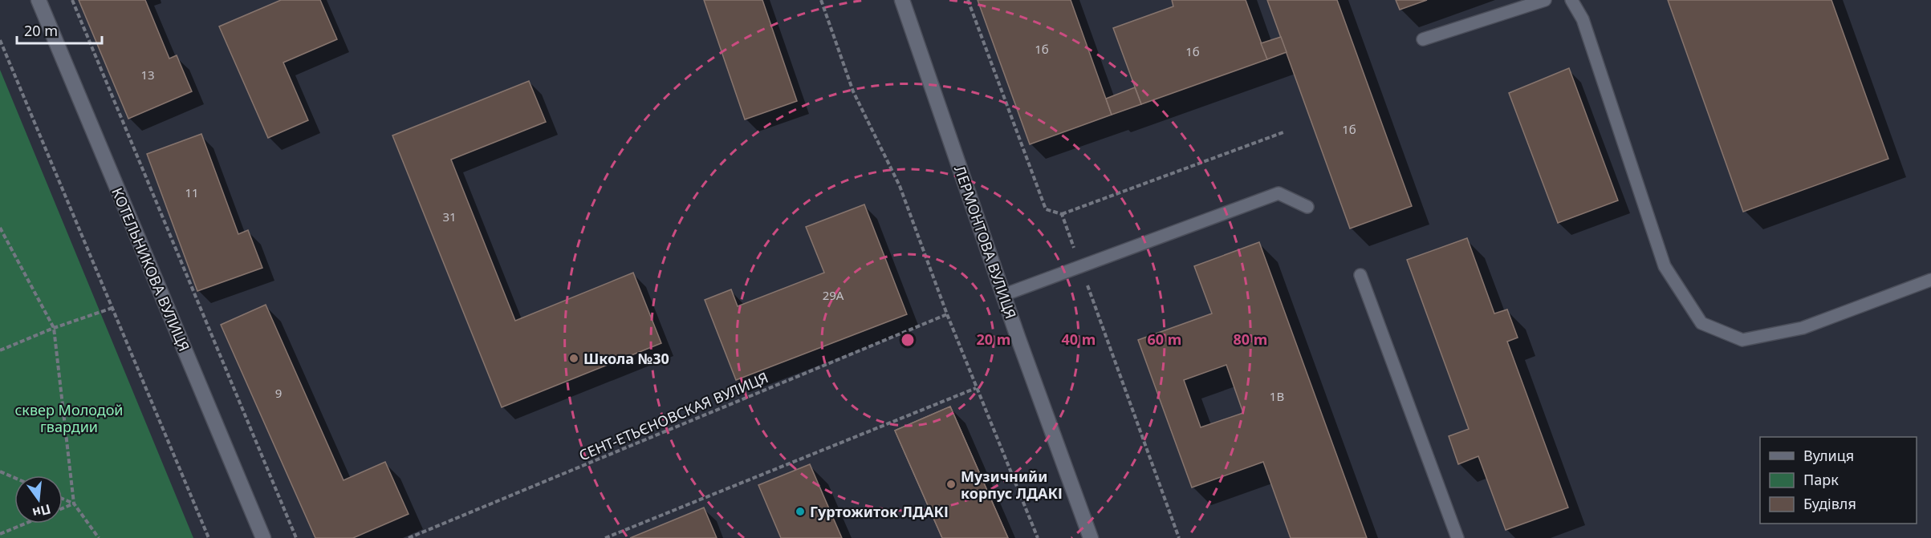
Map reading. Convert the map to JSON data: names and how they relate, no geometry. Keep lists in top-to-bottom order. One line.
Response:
{"streets":{"street":["ЛЕРМОНТОВА ВУЛИЦЯ","КОТЕЛЬНИКОВА ВУЛИЦЯ"],"path":["СЕНТ-ЕТЬЄНОВСКАЯ ВУЛИЦЯ"]},"parks":["сквер Молодой гвардии"],"places":["Школа №30","Музичнийи корпус ЛДАКІ","Гуртожиток ЛДАКІ"],"house_numbers":["1б","1б","13","1б","11","31","29А","9","1В"],"legend":["Вулиця","Парк","Будівля"],"scale_bar":"20 m","north":"bottom","rings":["20 m","40 m","60 m","80 m"]}
